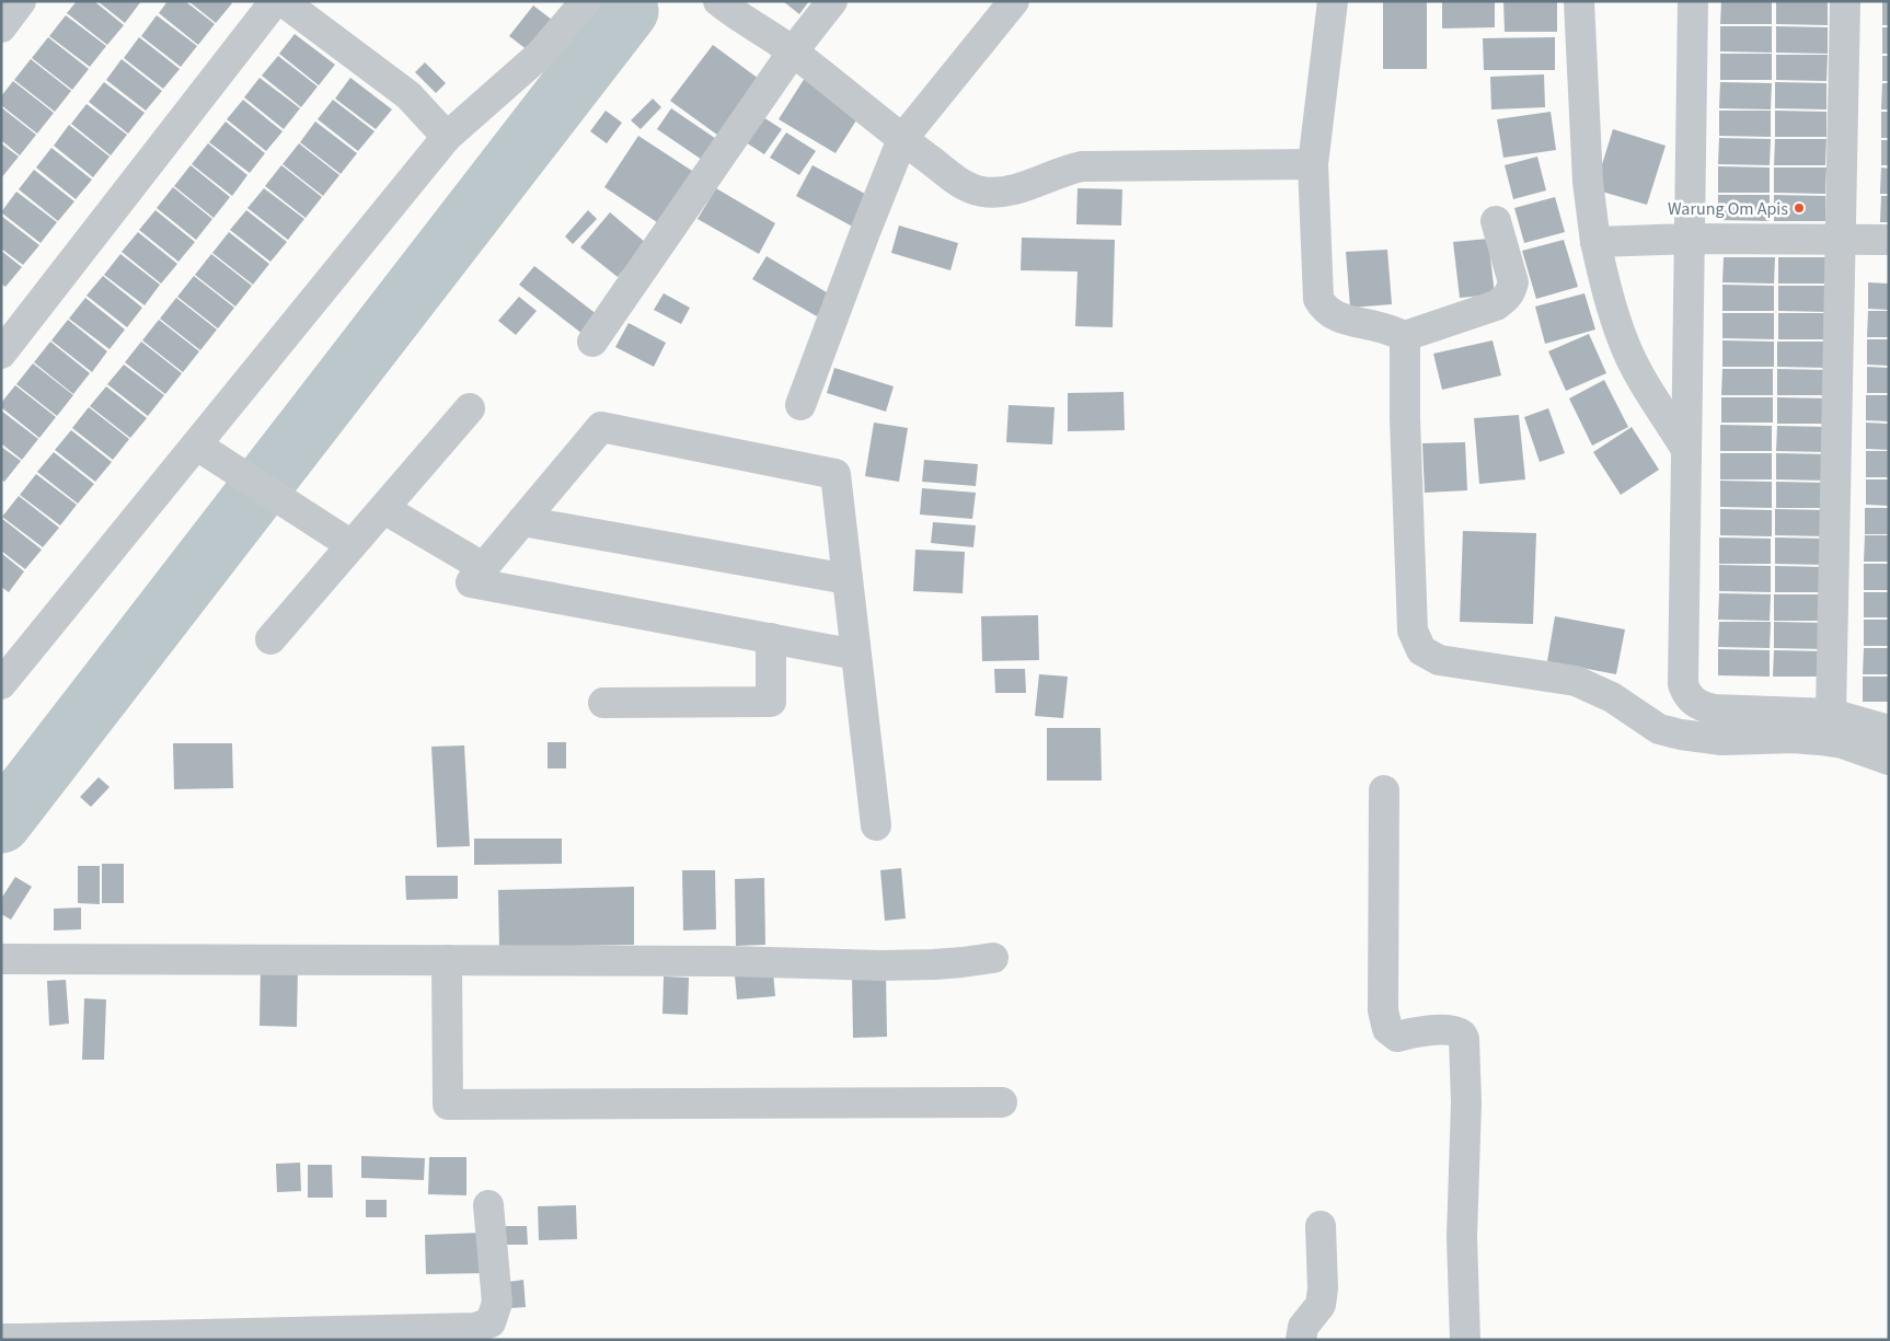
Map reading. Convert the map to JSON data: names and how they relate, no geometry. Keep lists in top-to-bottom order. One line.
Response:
{"places":["Warung Om Apis"]}
